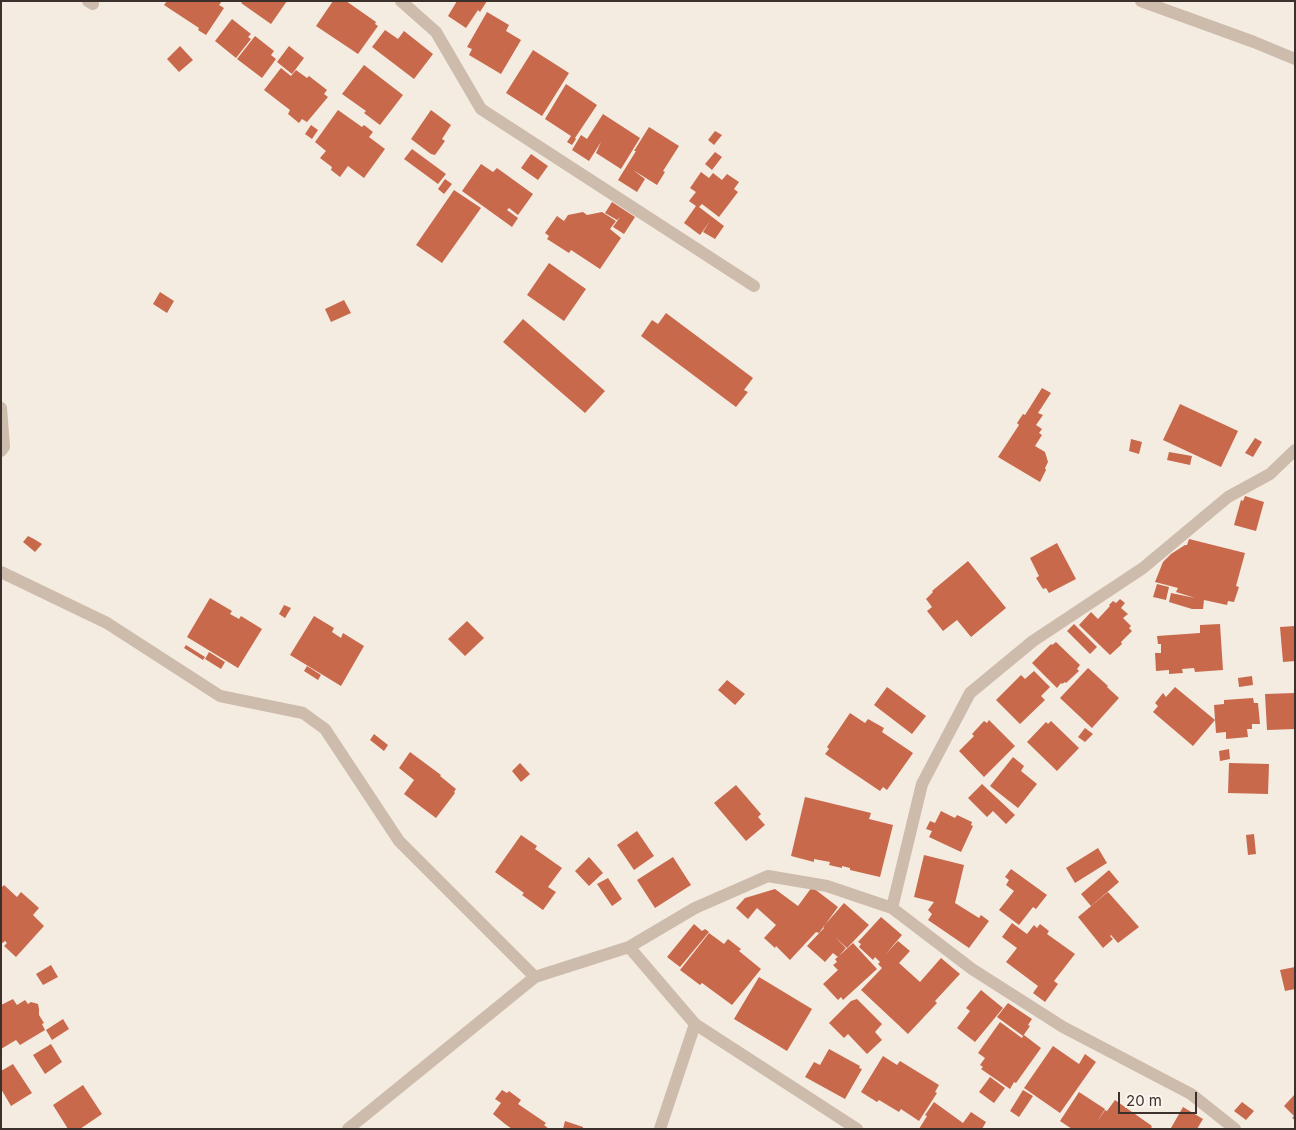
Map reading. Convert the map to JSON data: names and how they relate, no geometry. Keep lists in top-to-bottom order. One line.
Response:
{"scale_bar":"20 m"}
